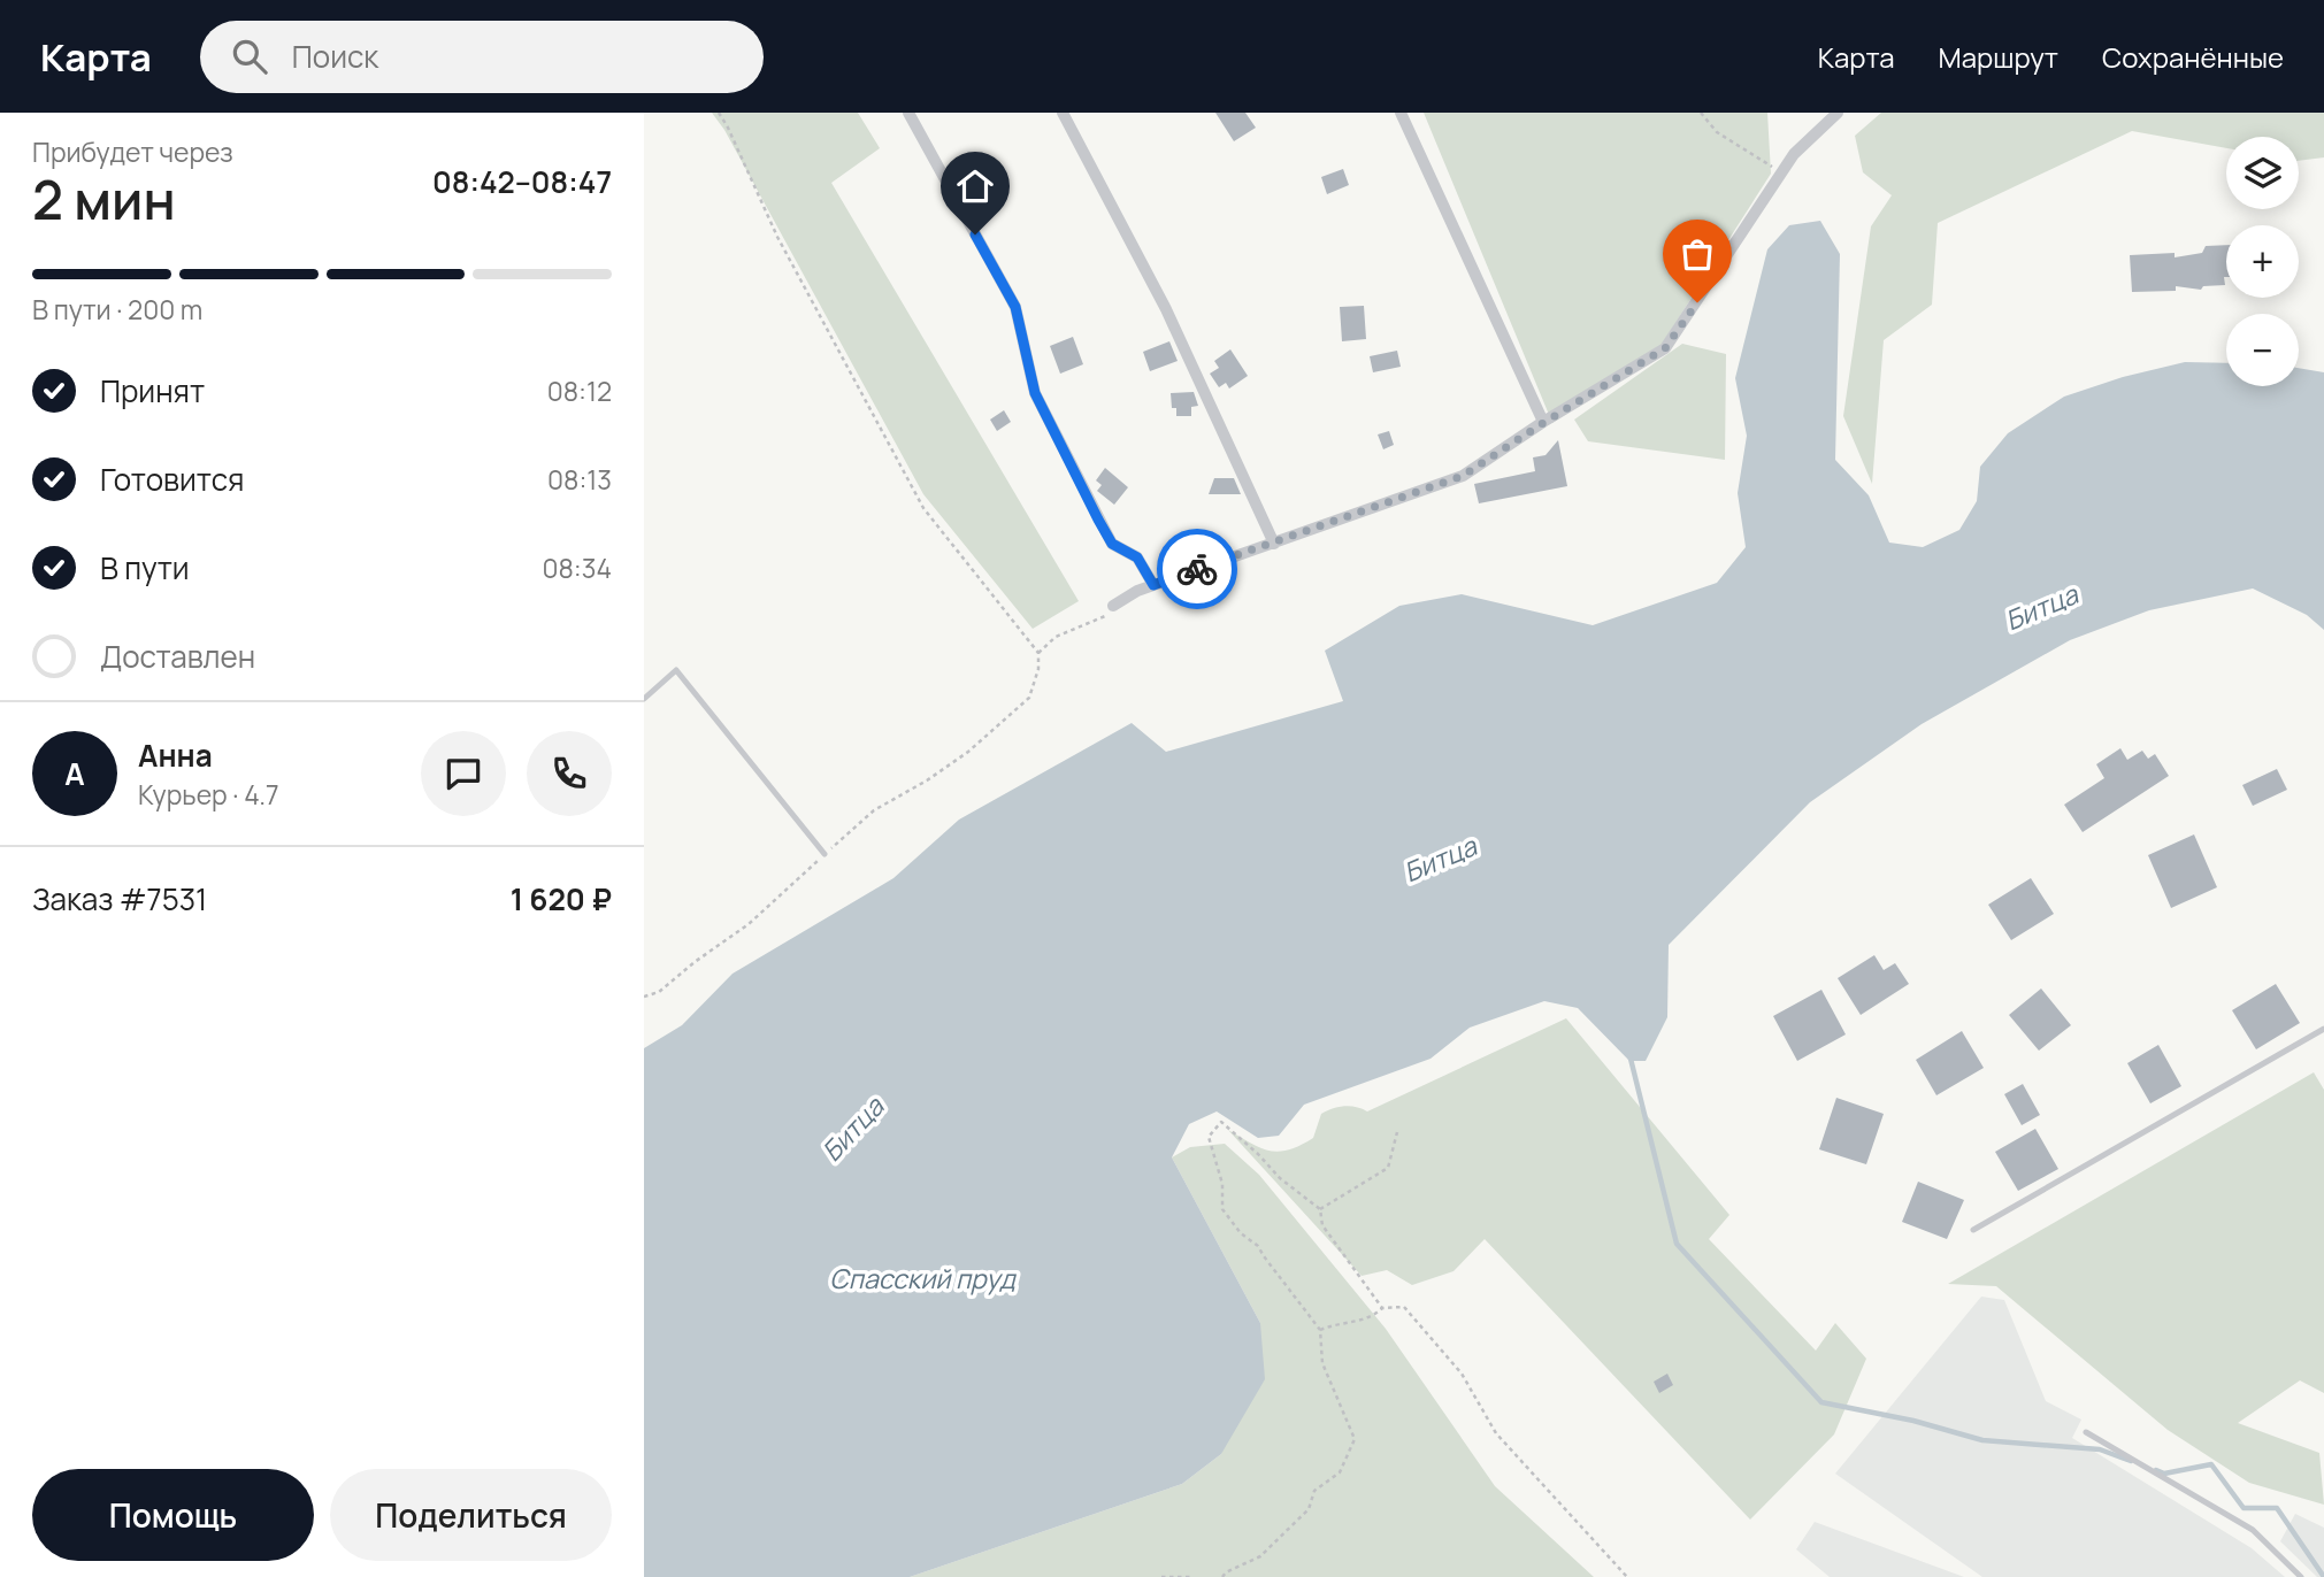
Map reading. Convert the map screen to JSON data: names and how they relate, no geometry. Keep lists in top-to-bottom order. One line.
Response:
{"water":["Битца","Спасский пруд"],"page":{"header":"Карта","search":"Поиск","nav":["Карта","Маршрут","Сохранённые"],"heading":["2 мин","Прибудет через","08:42–08:47"],"panel":["Анна","Курьер · 4.7","Заказ #7531","1 620 ₽"],"map_buttons":["+","−"],"bar":"В пути · 200 m","list":[["Принят","08:12"],["Готовится","08:13"],["В пути","08:34"],"Доставлен"],"round":"А","buttons":["Помощь","Поделиться"]}}
